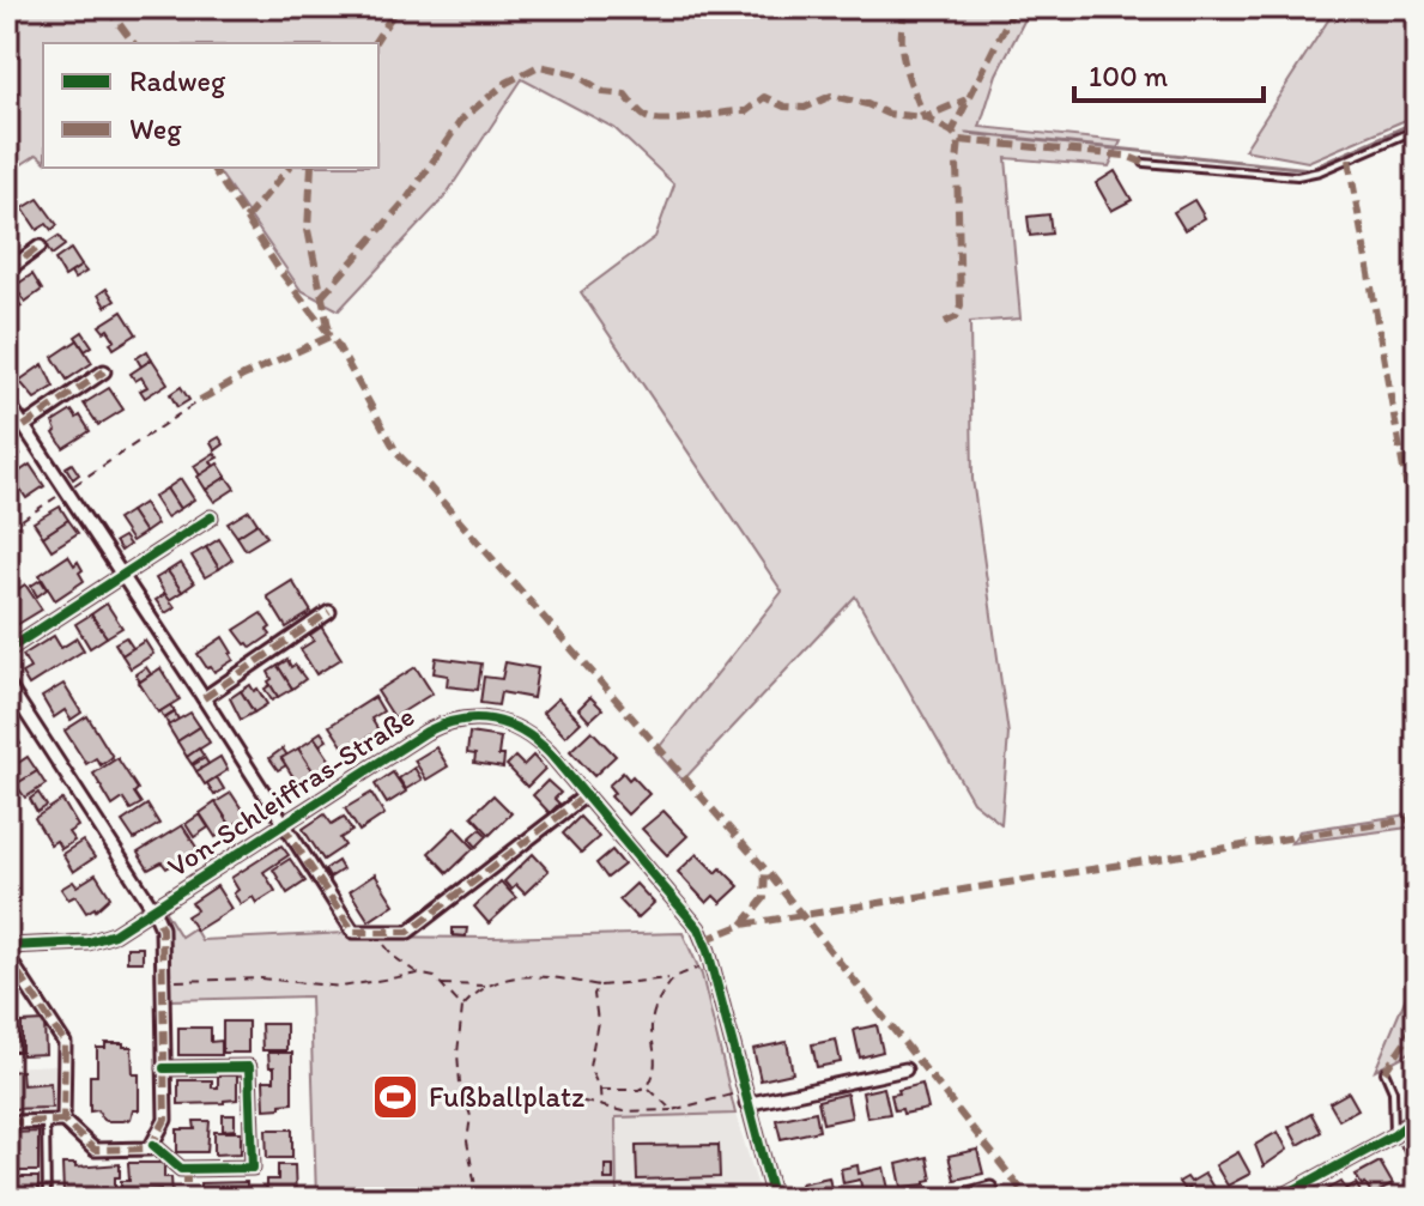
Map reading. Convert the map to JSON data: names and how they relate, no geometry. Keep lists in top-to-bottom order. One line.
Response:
{"streets":{"street":["Von-Schleiffras-Straße"]},"places":{"sports":["Fußballplatz"]},"legend":["Radweg","Weg"],"scale_bar":"100 m"}
